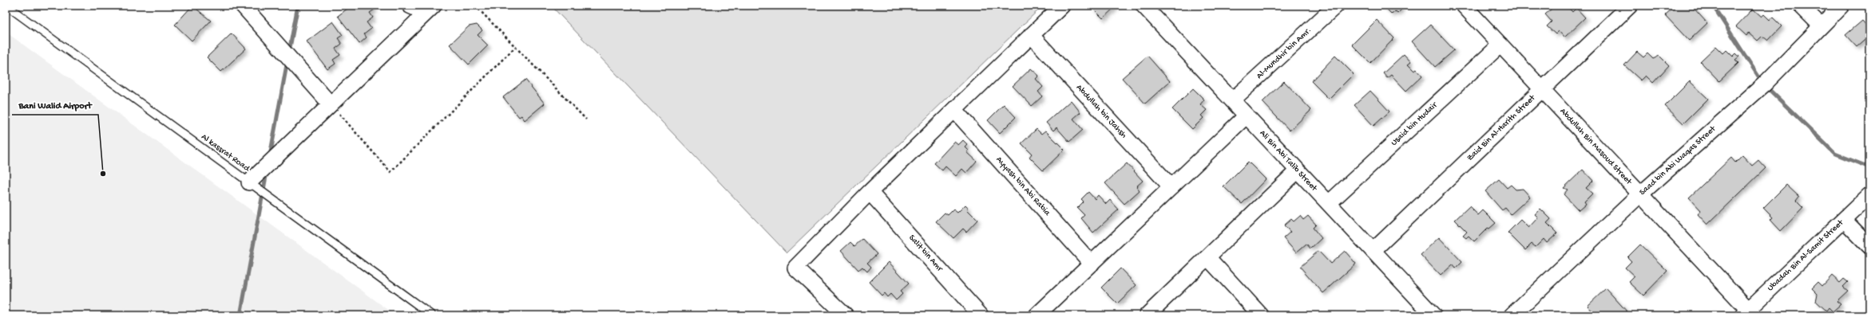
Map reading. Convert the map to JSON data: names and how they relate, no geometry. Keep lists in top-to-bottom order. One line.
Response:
{"streets":{"street":["Al-Mundhir bin Amr.","Abdullah bin Jahsh","Usaid bin Hudair","Zaid Bin Al-Harith Street","Abdullah Bin Masoud Street","Ali Bin Abi Talib Street","Saad bin Abi Waqas Street","Ayyash bin Abi Rabia","Salit bin Amr","Ubadah Bin Al-Samit Street"],"lane":["Al kassrat Road"]},"crossings":[["Al-Mundhir bin Amr.","Ali Bin Abi Talib Street"],["Usaid bin Hudair","Abdullah Bin Masoud Street"],["Usaid bin Hudair","Ali Bin Abi Talib Street"],["Zaid Bin Al-Harith Street","Abdullah Bin Masoud Street"],["Zaid Bin Al-Harith Street","Ali Bin Abi Talib Street"],["Abdullah Bin Masoud Street","Saad bin Abi Waqas Street"],["Abdullah Bin Masoud Street","Ubadah Bin Al-Samit Street"]],"places":["Bani Walid Airport"]}
